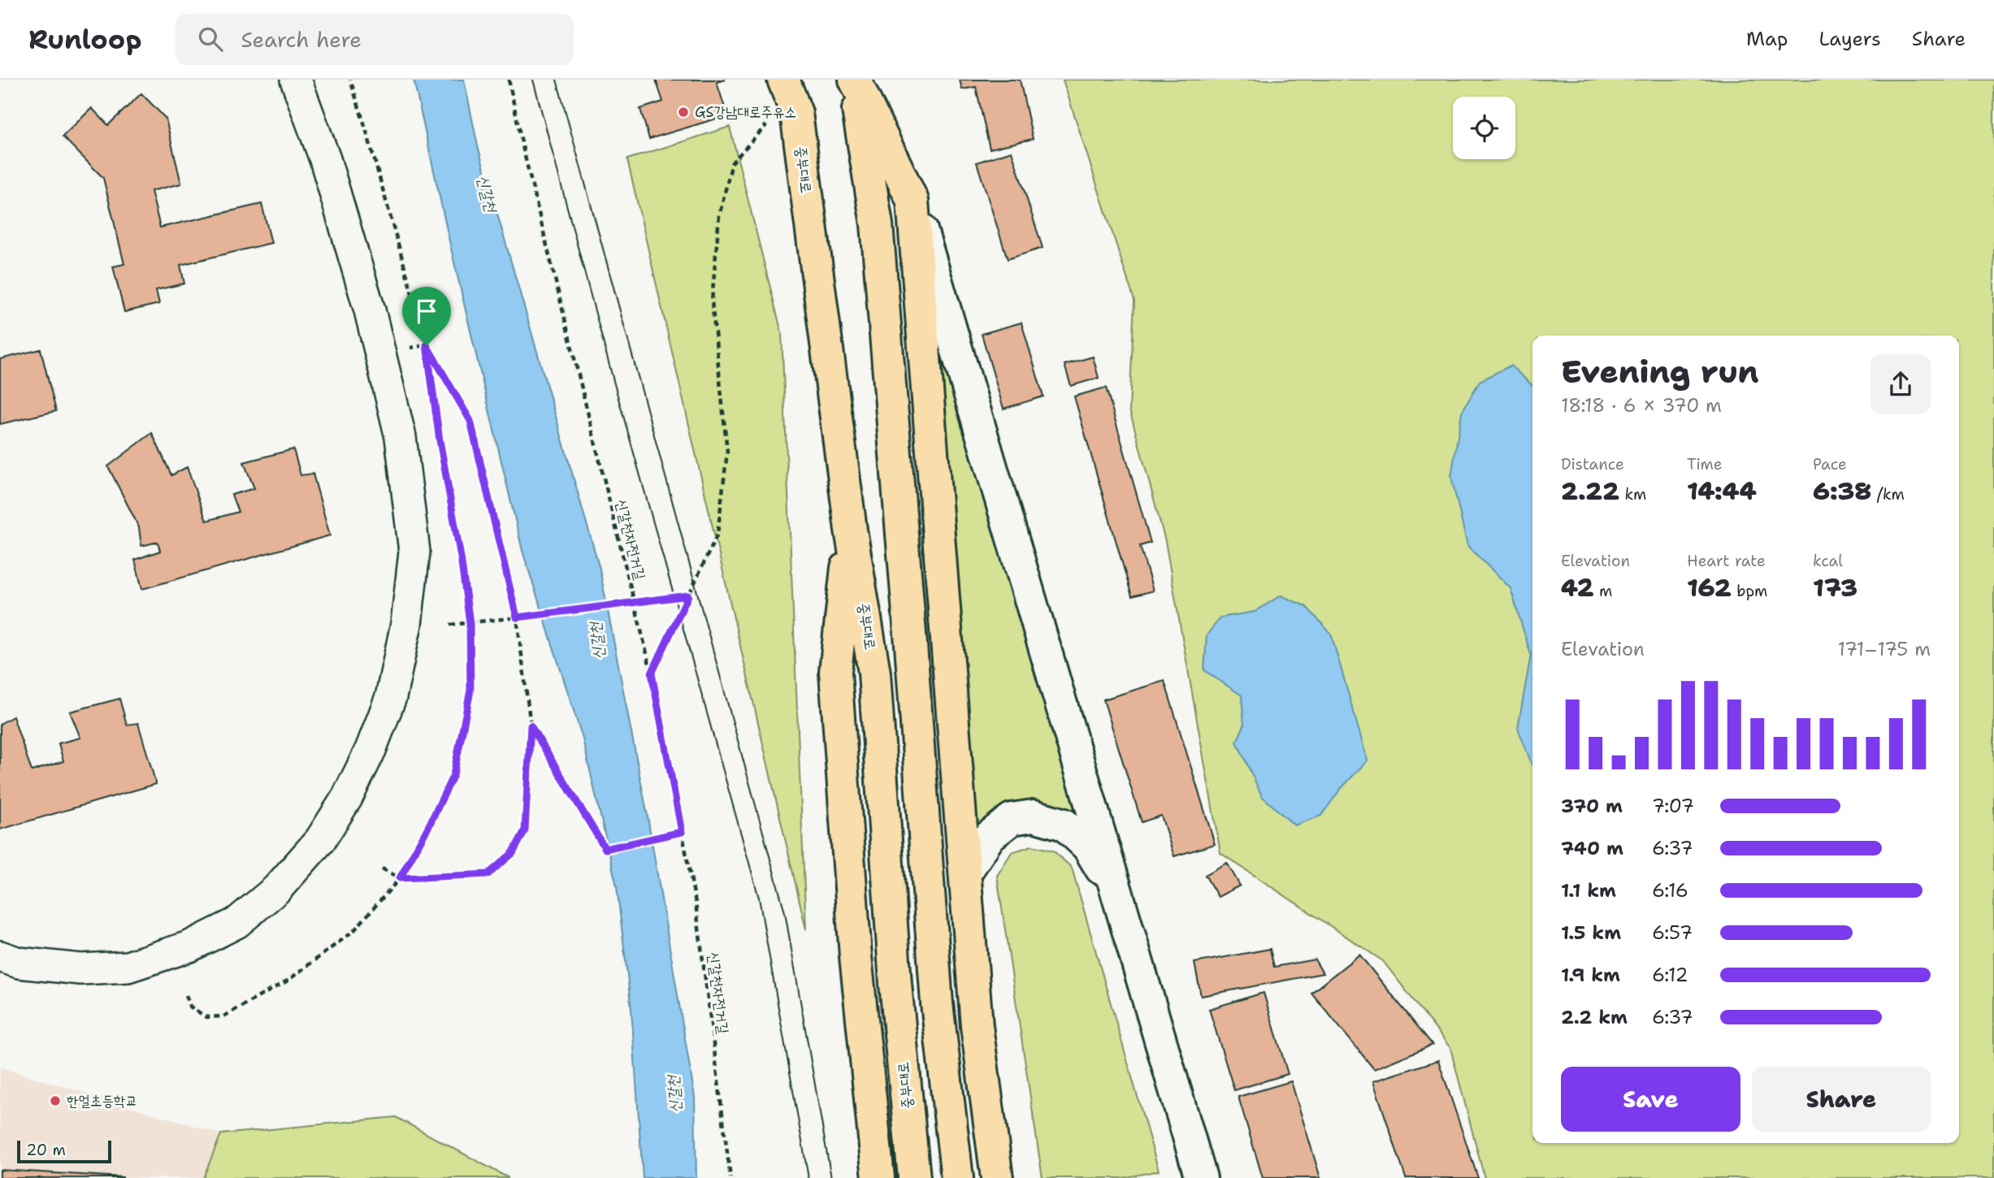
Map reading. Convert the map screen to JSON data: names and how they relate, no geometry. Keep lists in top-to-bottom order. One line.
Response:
{"streets":{"main road":["중부대로"],"path":["신갈천자전거길"]},"water":["신갈천"],"places":["GS강남대로주유소","한얼초등학교"],"scale_bar":"20 m","page":{"header":"Runloop","search":"Search here","nav":["Map","Layers","Share"],"heading":["Evening run","18:18 · 6 × 370 m"],"stats":[["Distance","2.22 km"],["Time","14:44"],["Pace","6:38 /km"],["Elevation","42 m"],["Heart rate","162 bpm"],["kcal","173"]],"chart":["Elevation","171–175 m"],"list":[{"name":"370 m","note":"7:07"},{"name":"740 m","note":"6:37"},{"name":"1.1 km","note":"6:16"},{"name":"1.5 km","note":"6:57"},{"name":"1.9 km","note":"6:12"},{"name":"2.2 km","note":"6:37"}],"buttons":["Save","Share"],"scale":"20 m"}}
